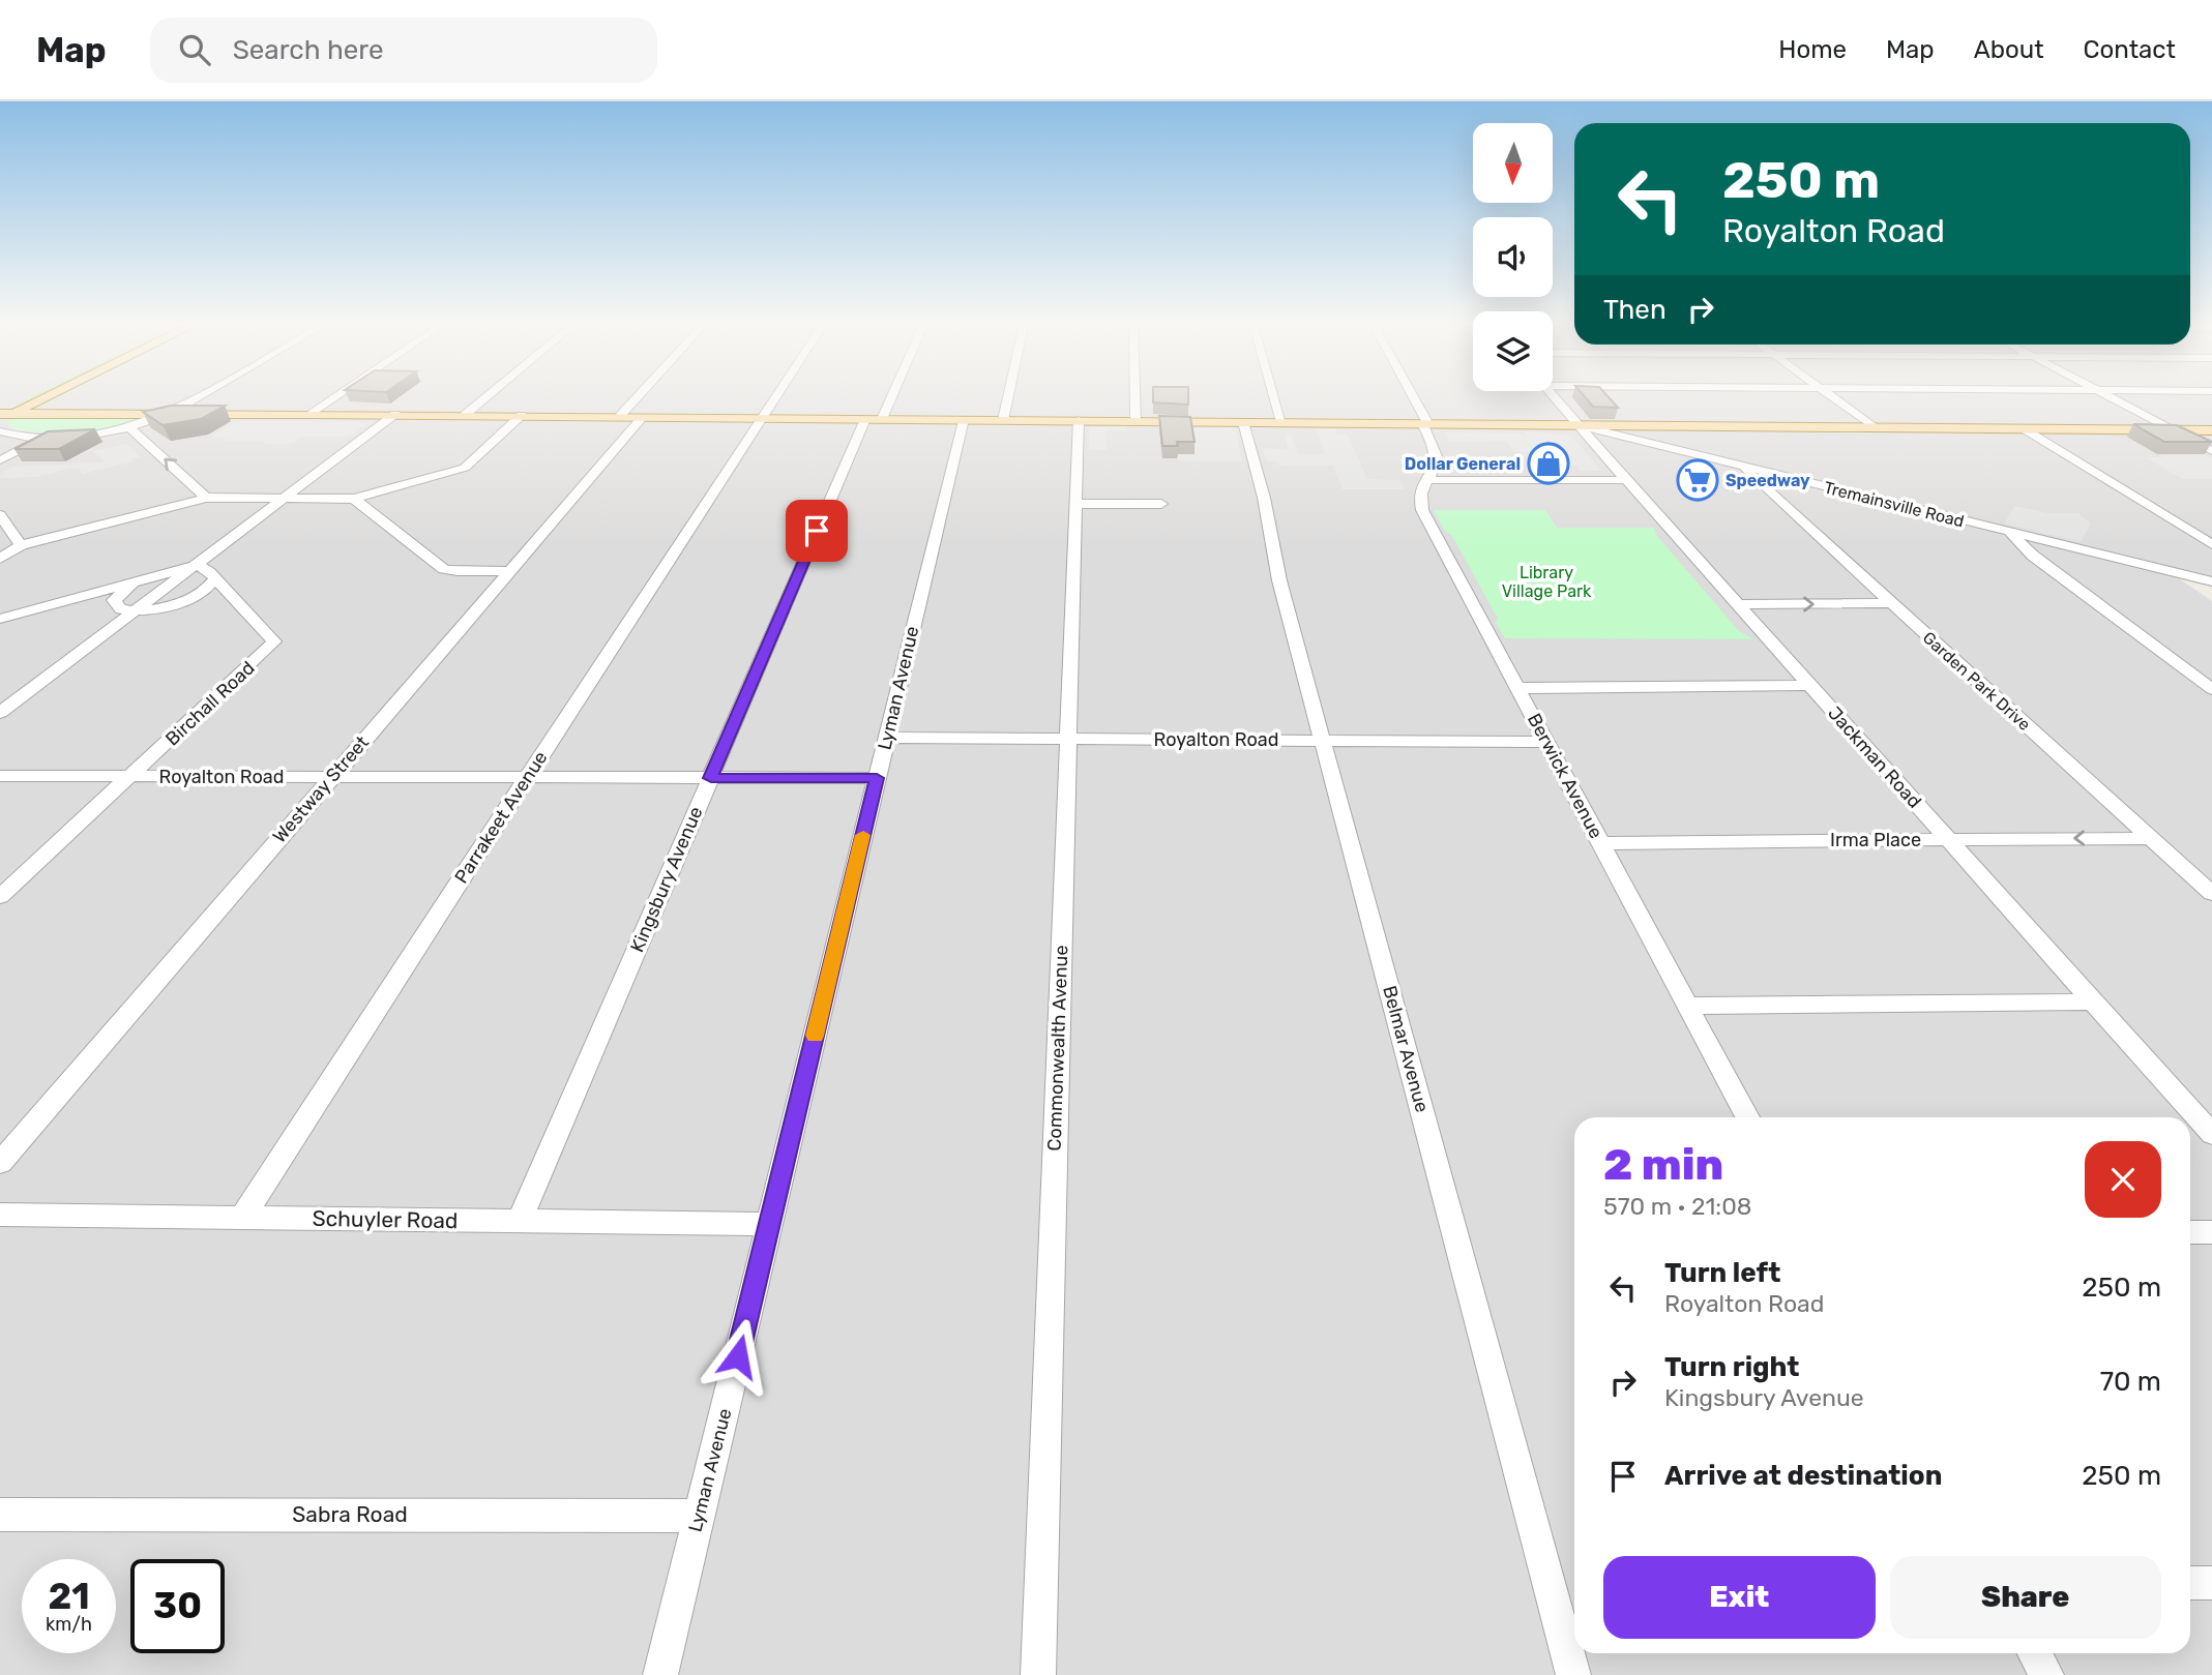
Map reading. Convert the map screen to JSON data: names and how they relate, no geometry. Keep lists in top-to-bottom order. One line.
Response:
{"streets":{"street":["Tremainsville Road","Garden Park Drive","Lyman Avenue","Birchall Road","Royalton Road","Jackman Road","Berwick Avenue","Westway Street","Parrakeet Avenue","Irma Place","Kingsbury Avenue","Commonwealth Avenue","Belmar Avenue","Schuyler Road","Sabra Road"]},"crossings":[["Tremainsville Road","Garden Park Drive"],["Tremainsville Road","Jackman Road"],["Garden Park Drive","Irma Place"],["Lyman Avenue","Royalton Road"],["Lyman Avenue","Schuyler Road"],["Lyman Avenue","Sabra Road"],["Birchall Road","Royalton Road"],["Royalton Road","Berwick Avenue"],["Royalton Road","Westway Street"],["Royalton Road","Parrakeet Avenue"],["Royalton Road","Kingsbury Avenue"],["Royalton Road","Commonwealth Avenue"],["Royalton Road","Belmar Avenue"],["Jackman Road","Irma Place"],["Berwick Avenue","Irma Place"],["Parrakeet Avenue","Schuyler Road"],["Kingsbury Avenue","Schuyler Road"]],"parks":["Library Village Park"],"places":{"shop":["Dollar General"],"supermarket":["Speedway"]},"north":"bottom","page":{"header":"Map","search":"Search here","nav":["Home","Map","About","Contact"],"turn":["250 m","Royalton Road"],"then":"Then","heading":["2 min","570 m · 21:08"],"list":[{"name":"Turn left","note":"Royalton Road","value":"250 m"},{"name":"Turn right","note":"Kingsbury Avenue","value":"70 m"},{"name":"Arrive at destination","value":"250 m"}],"buttons":["Exit","Share"],"speed":"21 km/h","limit":"30"}}
